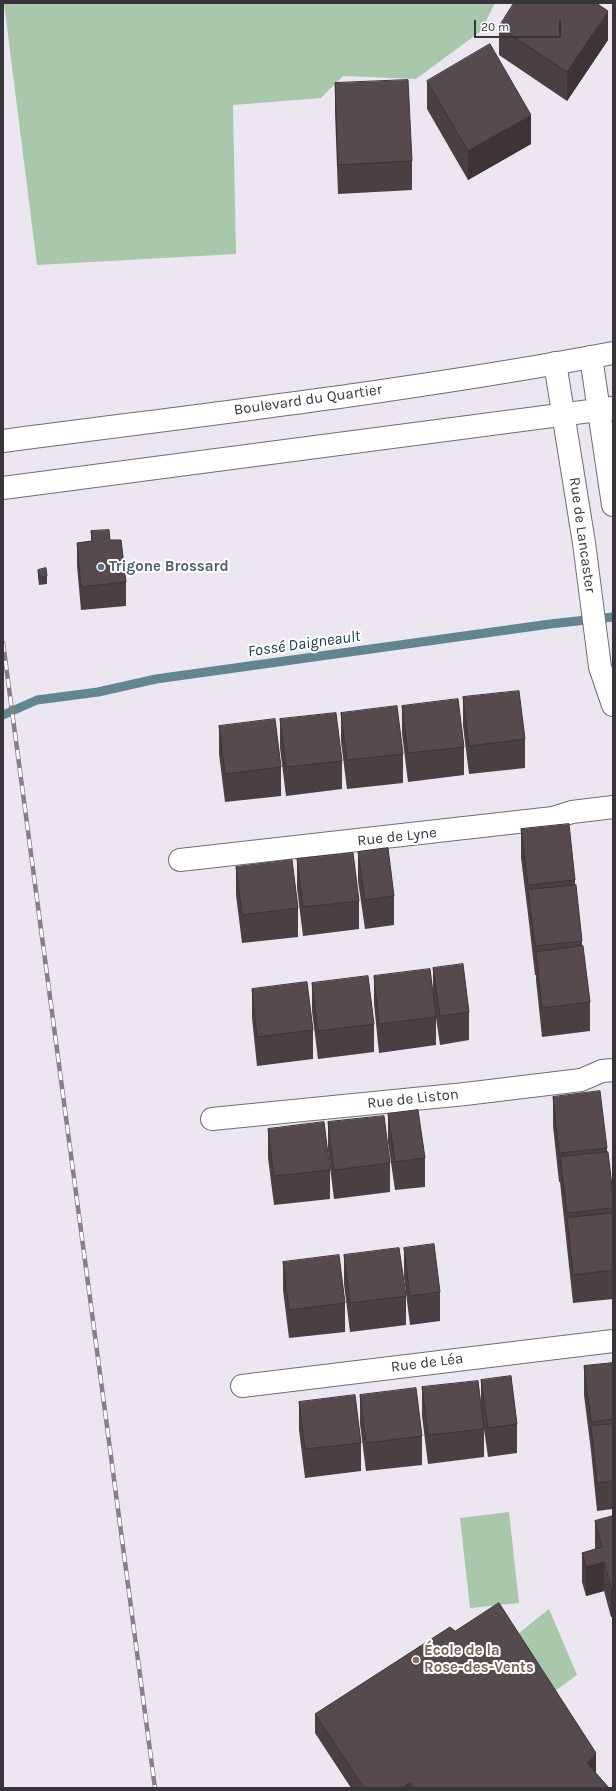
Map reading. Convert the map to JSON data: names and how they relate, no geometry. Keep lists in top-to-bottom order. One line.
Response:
{"streets":{"street":["Boulevard du Quartier","Rue de Lancaster","Rue de Lyne","Rue de Liston","Rue de Léa"]},"crossings":[["Boulevard du Quartier","Rue de Lancaster"]],"water":["Fossé Daigneault"],"places":["Trigone Brossard","École de la Rose-des-Vents"],"scale_bar":"20 m"}
